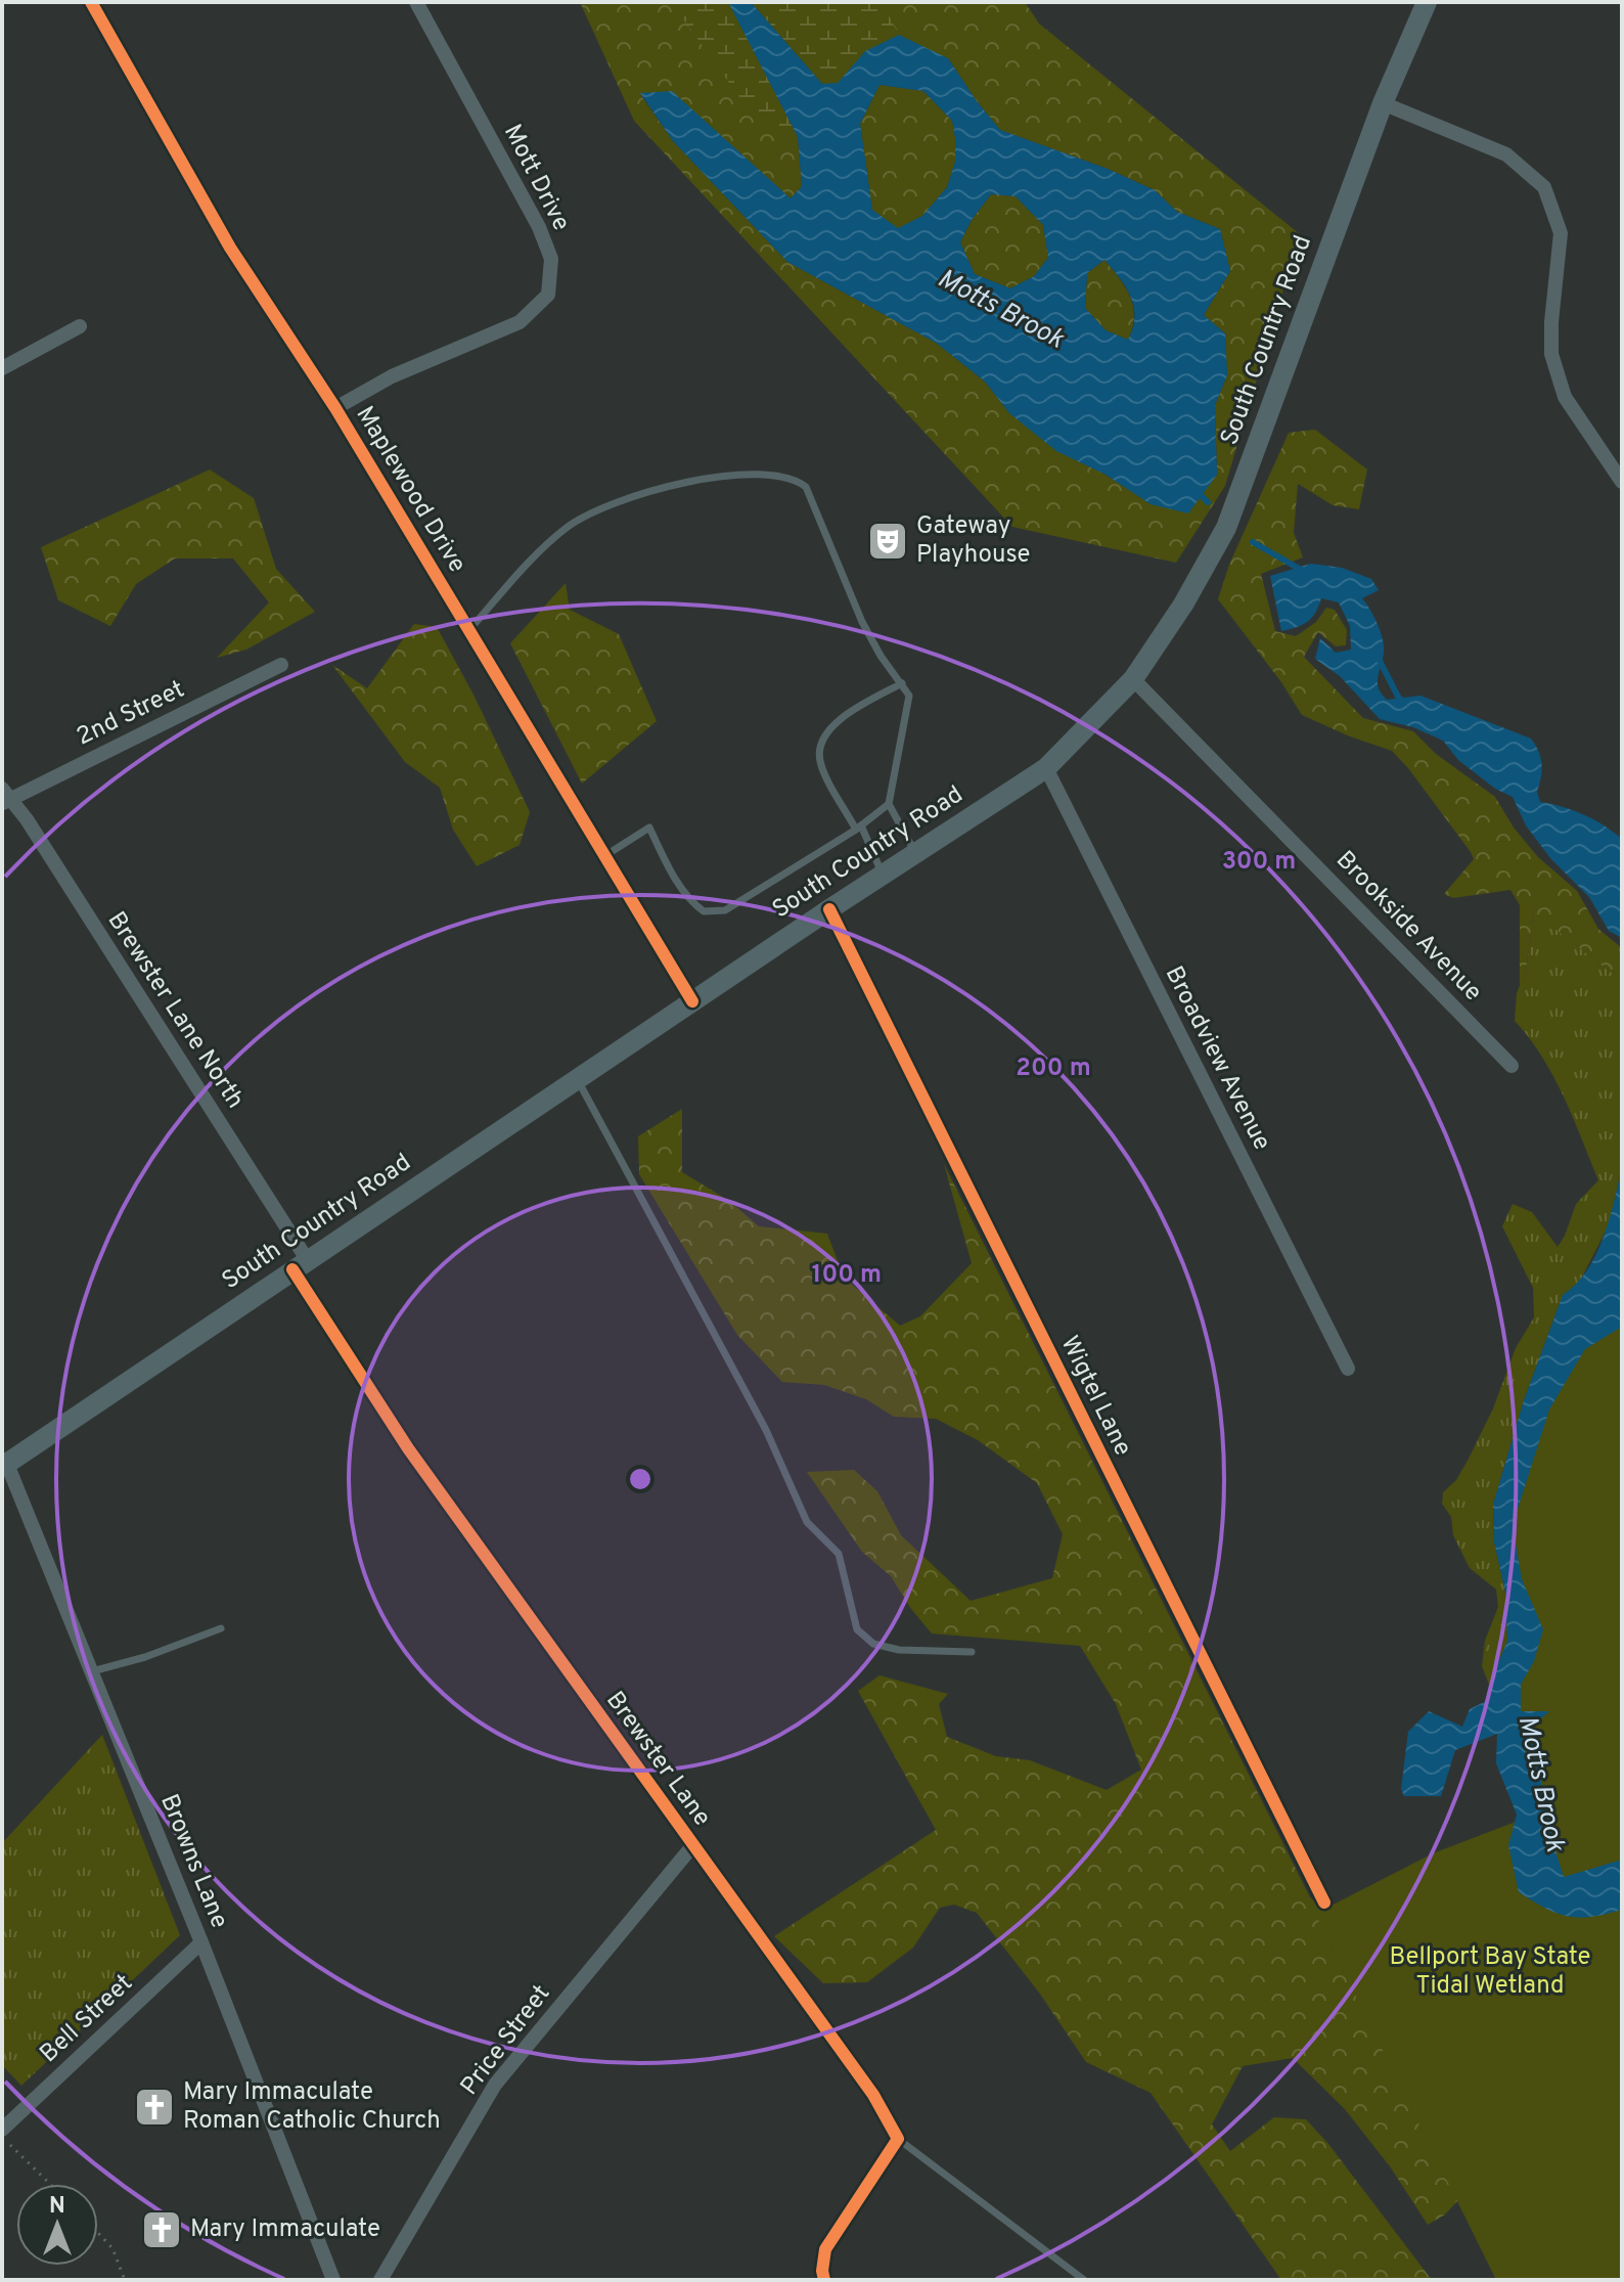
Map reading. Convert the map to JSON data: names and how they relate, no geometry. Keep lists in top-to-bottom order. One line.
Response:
{"streets":{"main road":["South Country Road"],"street":["Mott Drive","Maplewood Drive","2nd Street","Brookside Avenue","Brewster Lane North","Broadview Avenue","Wigtel Lane","Brewster Lane","Browns Lane","Bell Street","Price Street"]},"crossings":[["Mott Drive","Maplewood Drive"],["South Country Road","Maplewood Drive"],["South Country Road","Brookside Avenue"],["South Country Road","Brewster Lane North"],["South Country Road","Broadview Avenue"],["South Country Road","Wigtel Lane"],["South Country Road","Brewster Lane"],["South Country Road","Browns Lane"],["2nd Street","Brewster Lane North"],["Brewster Lane North","Brewster Lane"],["Brewster Lane","Price Street"],["Browns Lane","Bell Street"]],"water":["Motts Brook"],"parks":["Bellport Bay State Tidal Wetland"],"places":{"theatre":["Gateway Playhouse"],"church":["Mary Immaculate Roman Catholic Church","Mary Immaculate"]},"north":"top","rings":["300 m","200 m","100 m"]}
